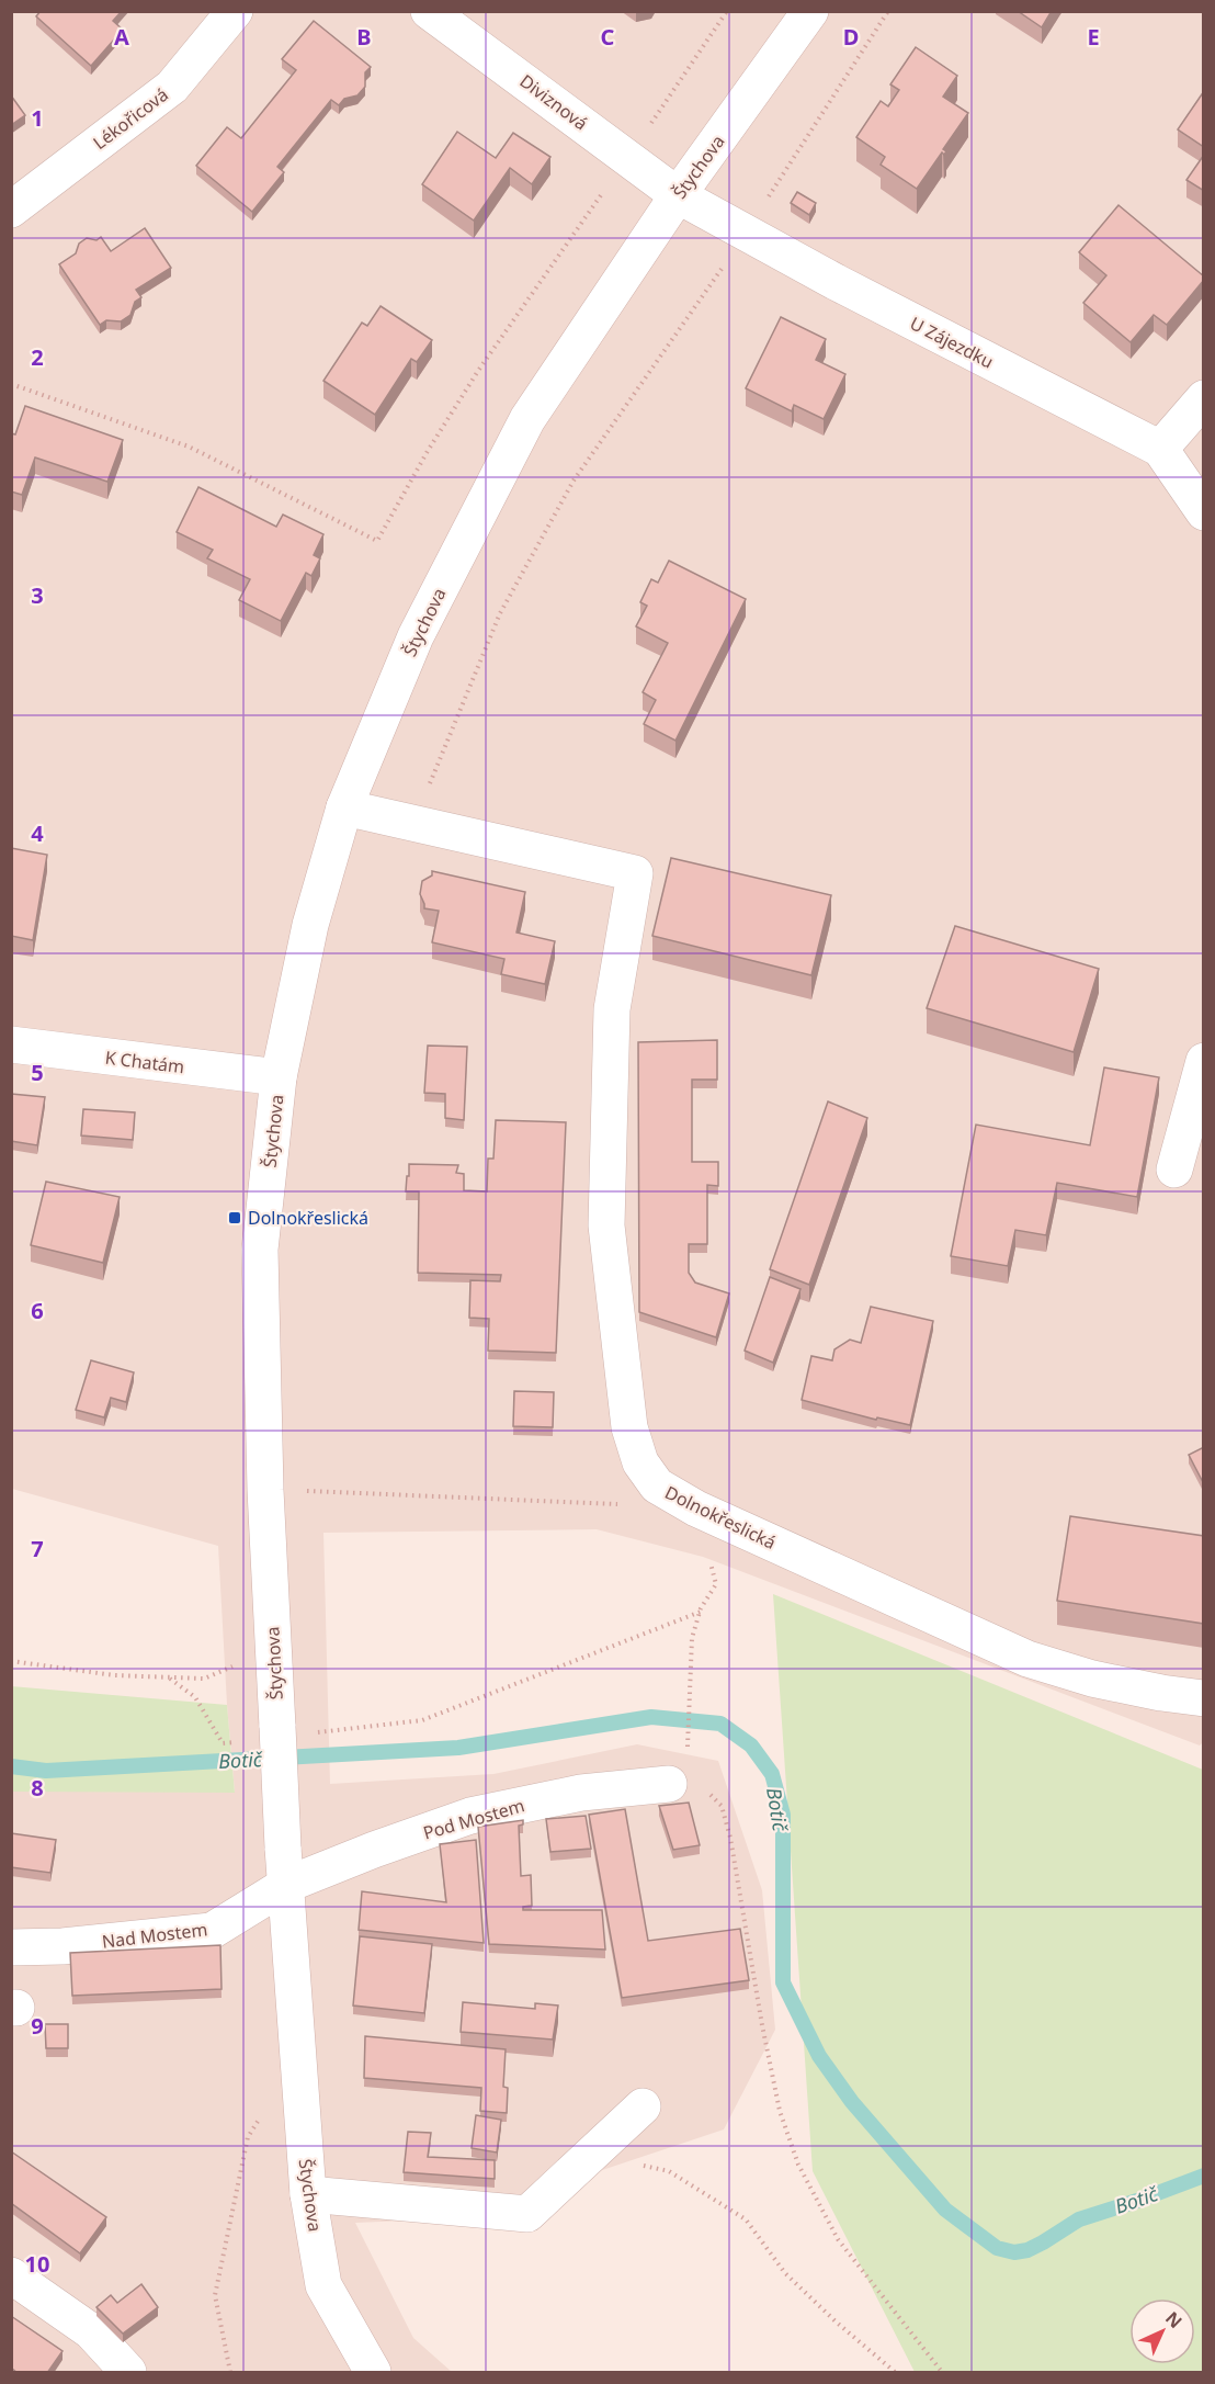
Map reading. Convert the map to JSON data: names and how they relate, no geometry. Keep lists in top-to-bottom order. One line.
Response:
{"streets":{"street":["Diviznová","Lékořicová","Štychova","U Zájezdku","K Chatám","Dolnokřeslická","Pod Mostem","Nad Mostem"]},"crossings":[["Diviznová","Štychova"],["Diviznová","U Zájezdku"],["Štychova","U Zájezdku"],["Štychova","K Chatám"],["Štychova","Dolnokřeslická"],["Štychova","Pod Mostem"],["Štychova","Nad Mostem"],["Pod Mostem","Nad Mostem"]],"water":["Botič"],"places":{"transit":["Dolnokřeslická"]},"north":"top right","grid":{"columns":["A","B","C","D","E"],"rows":["1","2","3","4","5","6","7","8","9","10"]}}
